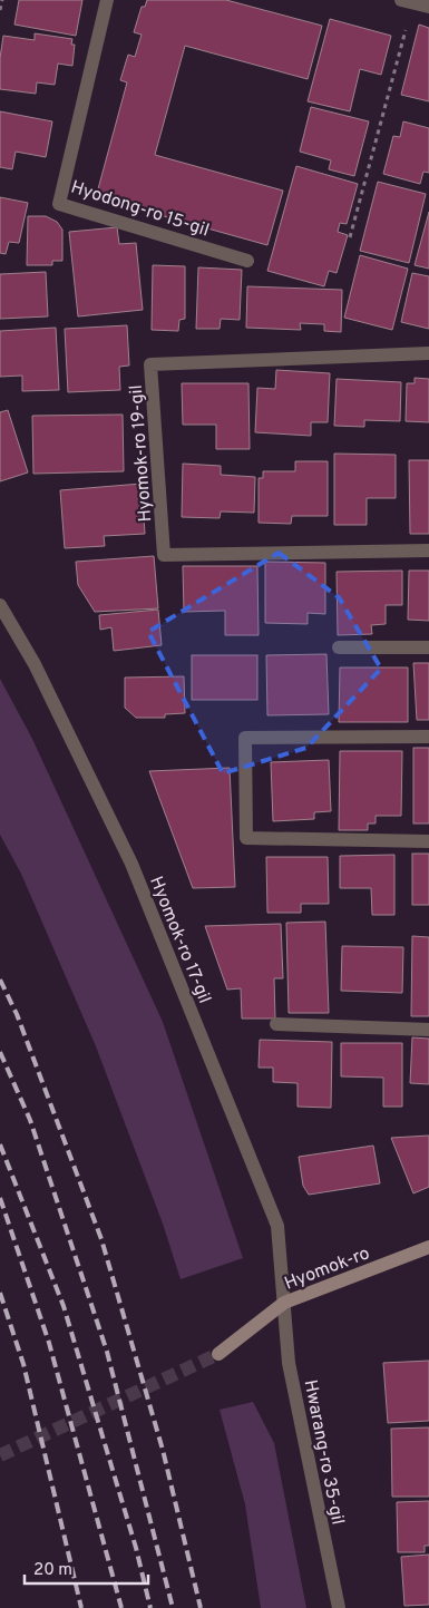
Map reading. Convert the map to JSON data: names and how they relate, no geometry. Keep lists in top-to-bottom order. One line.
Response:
{"streets":{"street":["Hyodong-ro 15-gil","Hyomok-ro 19-gil","Hyomok-ro 17-gil","Hyomok-ro","Hwarang-ro 35-gil"]},"crossings":[["Hyomok-ro 17-gil","Hyomok-ro"],["Hyomok-ro 17-gil","Hwarang-ro 35-gil"],["Hyomok-ro","Hwarang-ro 35-gil"]],"scale_bar":"20 m"}
